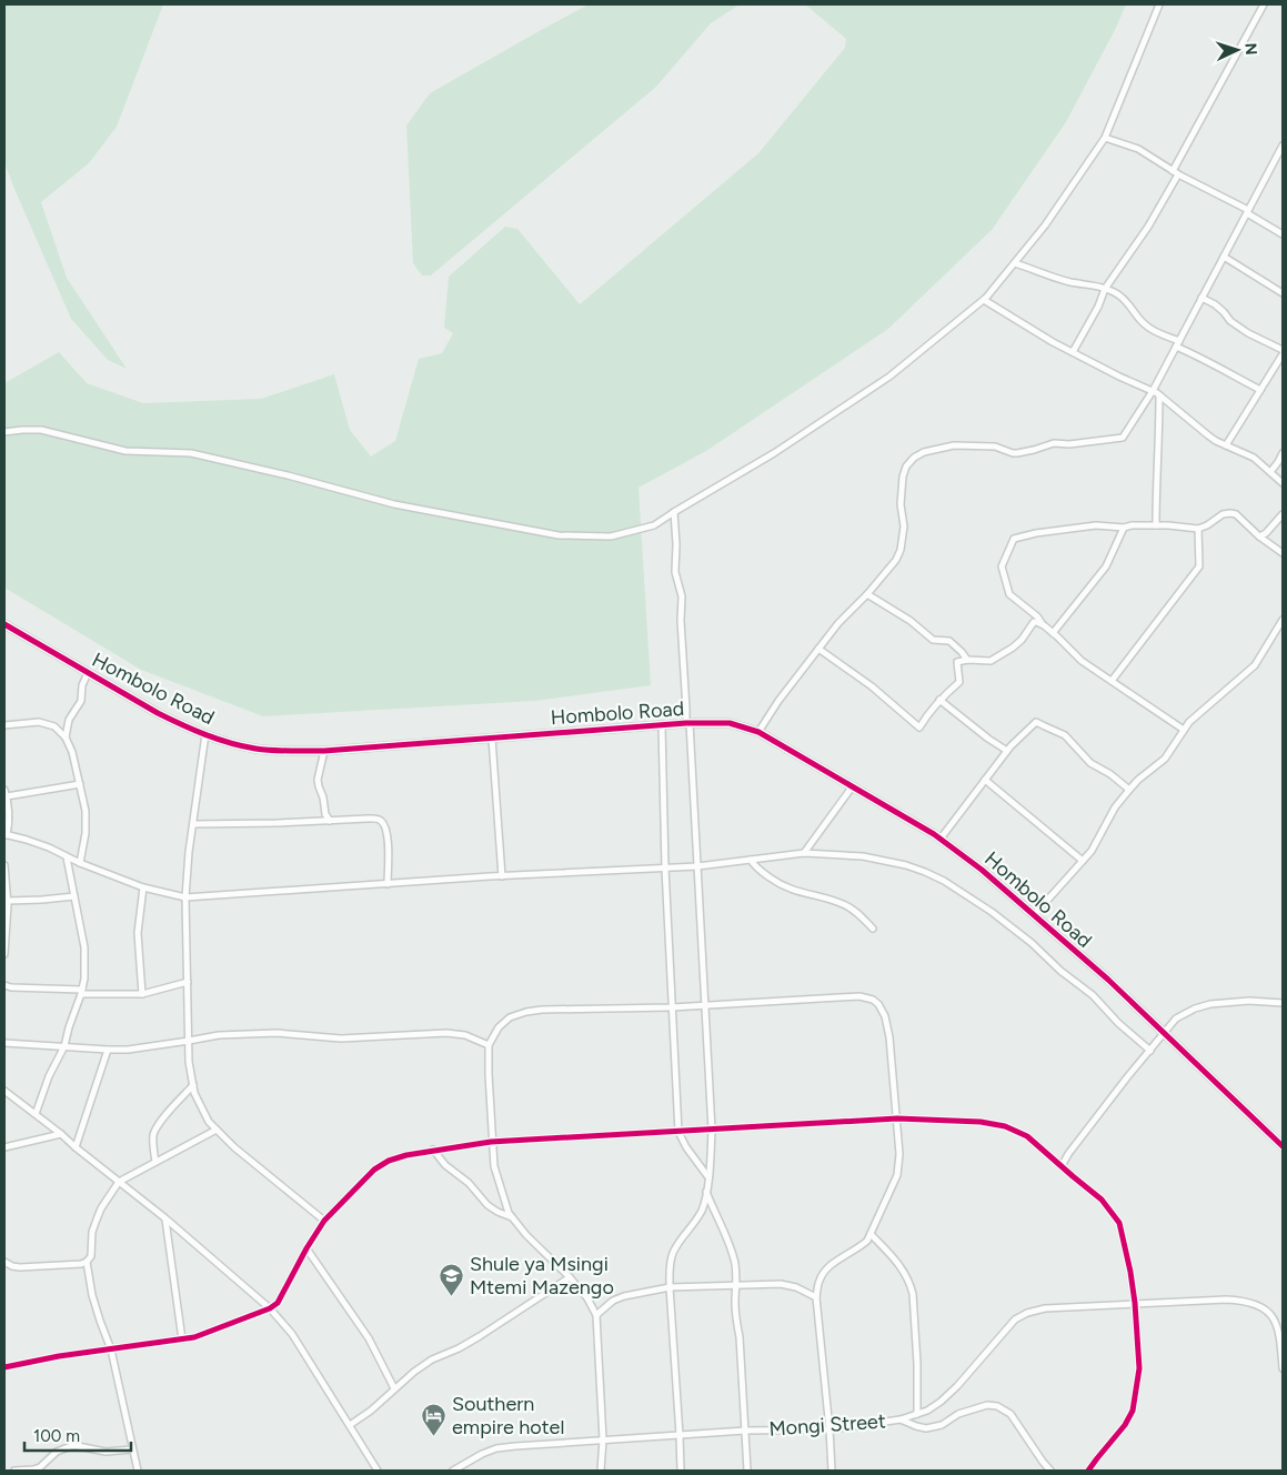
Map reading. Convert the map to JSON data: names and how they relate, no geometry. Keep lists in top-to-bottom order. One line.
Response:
{"streets":{"street":["Hombolo Road","Mongi Street"]},"places":{"school or university":["Shule ya Msingi Mtemi Mazengo"],"hotel":["Southern empire hotel"]},"scale_bar":"100 m","north":"right"}
